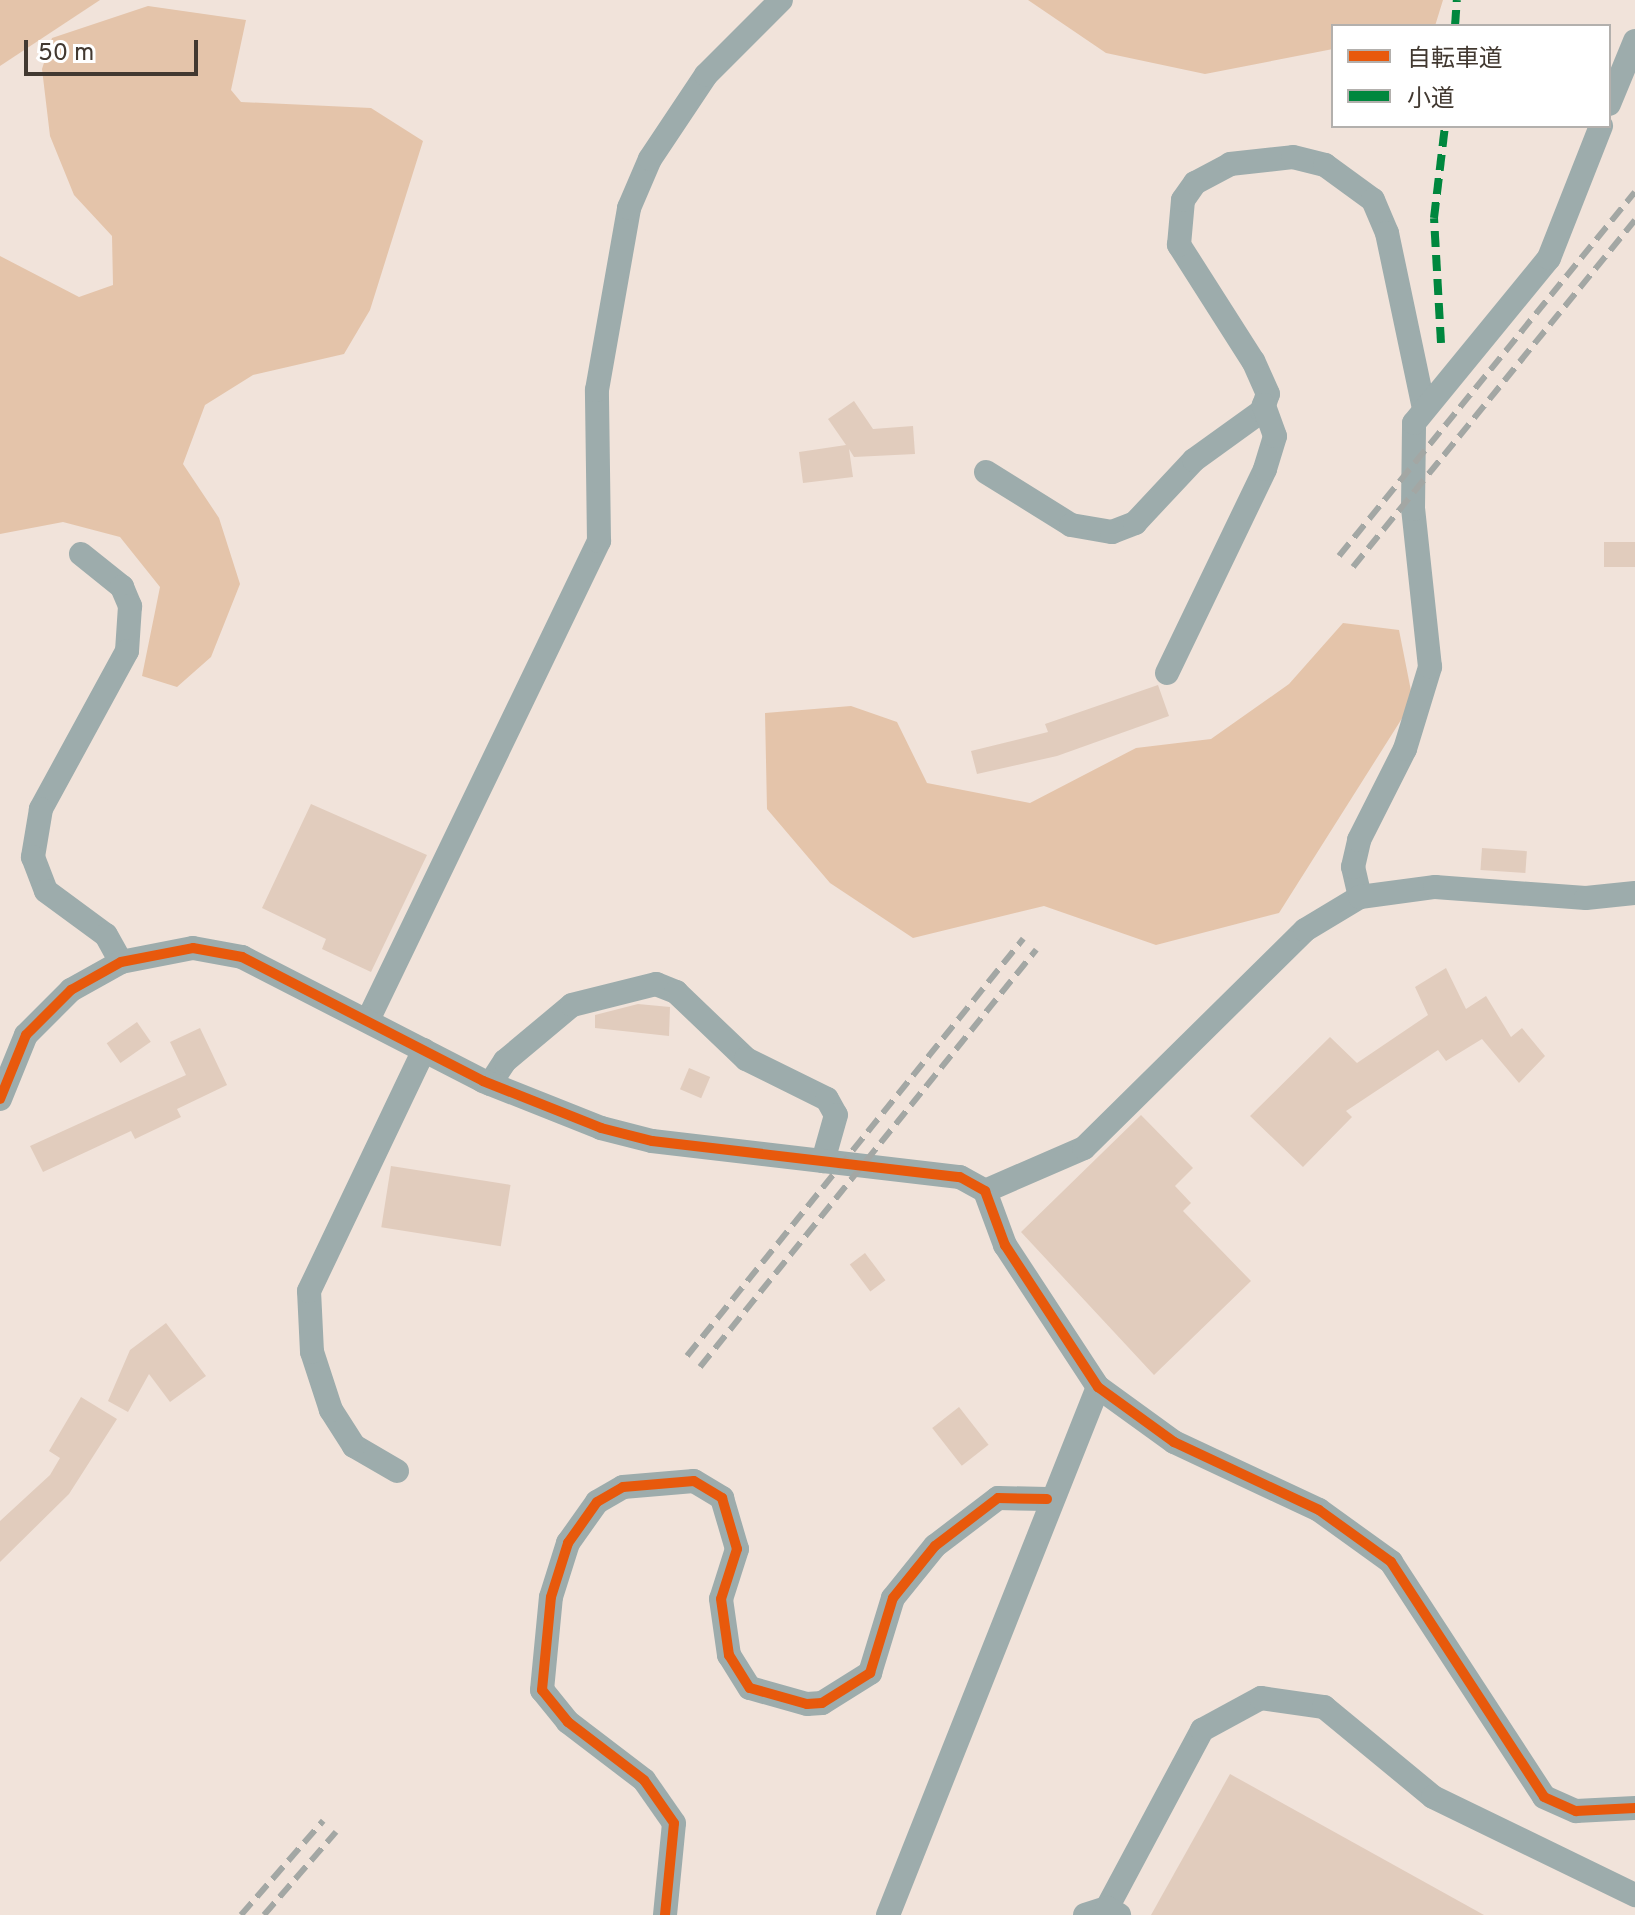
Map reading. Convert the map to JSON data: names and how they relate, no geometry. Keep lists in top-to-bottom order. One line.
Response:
{"legend":["自転車道","小道"],"scale_bar":"50 m"}
